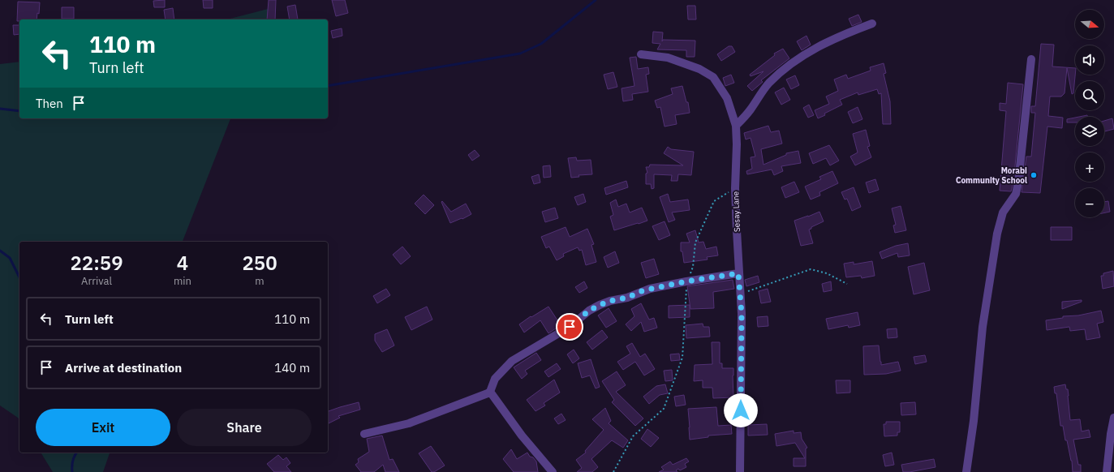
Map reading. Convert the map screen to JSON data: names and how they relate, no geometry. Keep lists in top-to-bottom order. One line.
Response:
{"streets":{"street":["Sesay Lane"]},"places":["Morabi Community School"],"north":"right","page":{"map_buttons":["+","−"],"turn":["110 m","Turn left"],"then":"Then","eta":["22:59","Arrival","4","min","250","m"],"list":[{"name":"Turn left","value":"110 m"},{"name":"Arrive at destination","value":"140 m"}],"buttons":["Exit","Share"]}}
